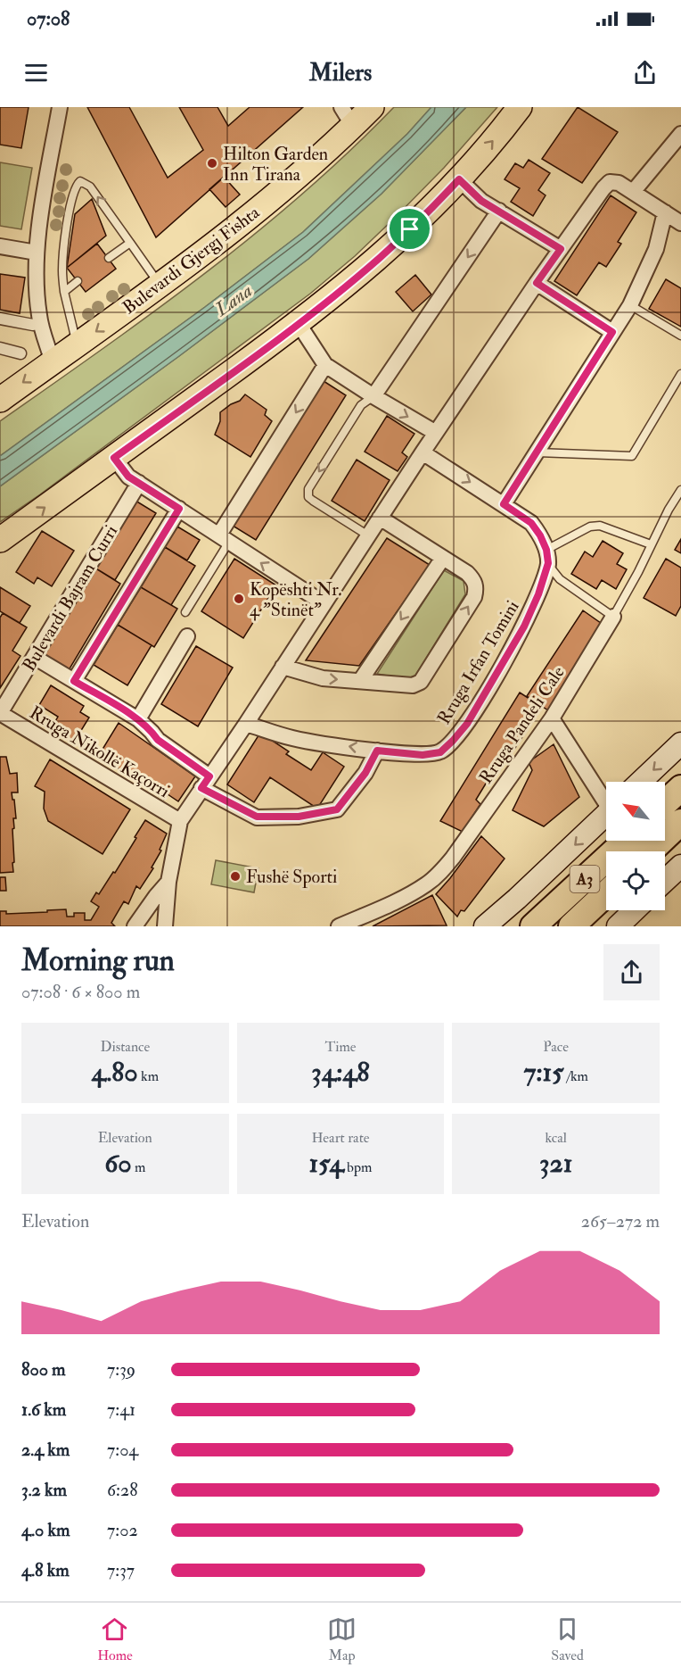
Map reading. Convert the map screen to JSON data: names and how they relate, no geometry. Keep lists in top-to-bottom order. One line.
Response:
{"streets":{"highway":["A3"],"main road":["Bulevardi Gjergj Fishta"],"street":["Bulevardi Bajram Curri","Rruga Irfan Tomini","Rruga Pandeli Cale","Rruga Nikollë Kaçorri"]},"crossings":[["Bulevardi Bajram Curri","Rruga Nikollë Kaçorri"]],"water":["Lana"],"places":["Hilton Garden Inn Tirana","Kopështi Nr. 4 \"Stinët\"","Fushë Sporti"],"north":"top left","page":{"status":"07:08","header":"Milers","heading":["Morning run","07:08 · 6 × 800 m"],"stats":[["Distance","4.80 km"],["Time","34:48"],["Pace","7:15 /km"],["Elevation","60 m"],["Heart rate","154 bpm"],["kcal","321"]],"chart":["Elevation","265–272 m"],"list":[{"name":"800 m","note":"7:39"},{"name":"1.6 km","note":"7:41"},{"name":"2.4 km","note":"7:04"},{"name":"3.2 km","note":"6:28"},{"name":"4.0 km","note":"7:02"},{"name":"4.8 km","note":"7:37"}],"tabs":["Home","Map","Saved"]}}
